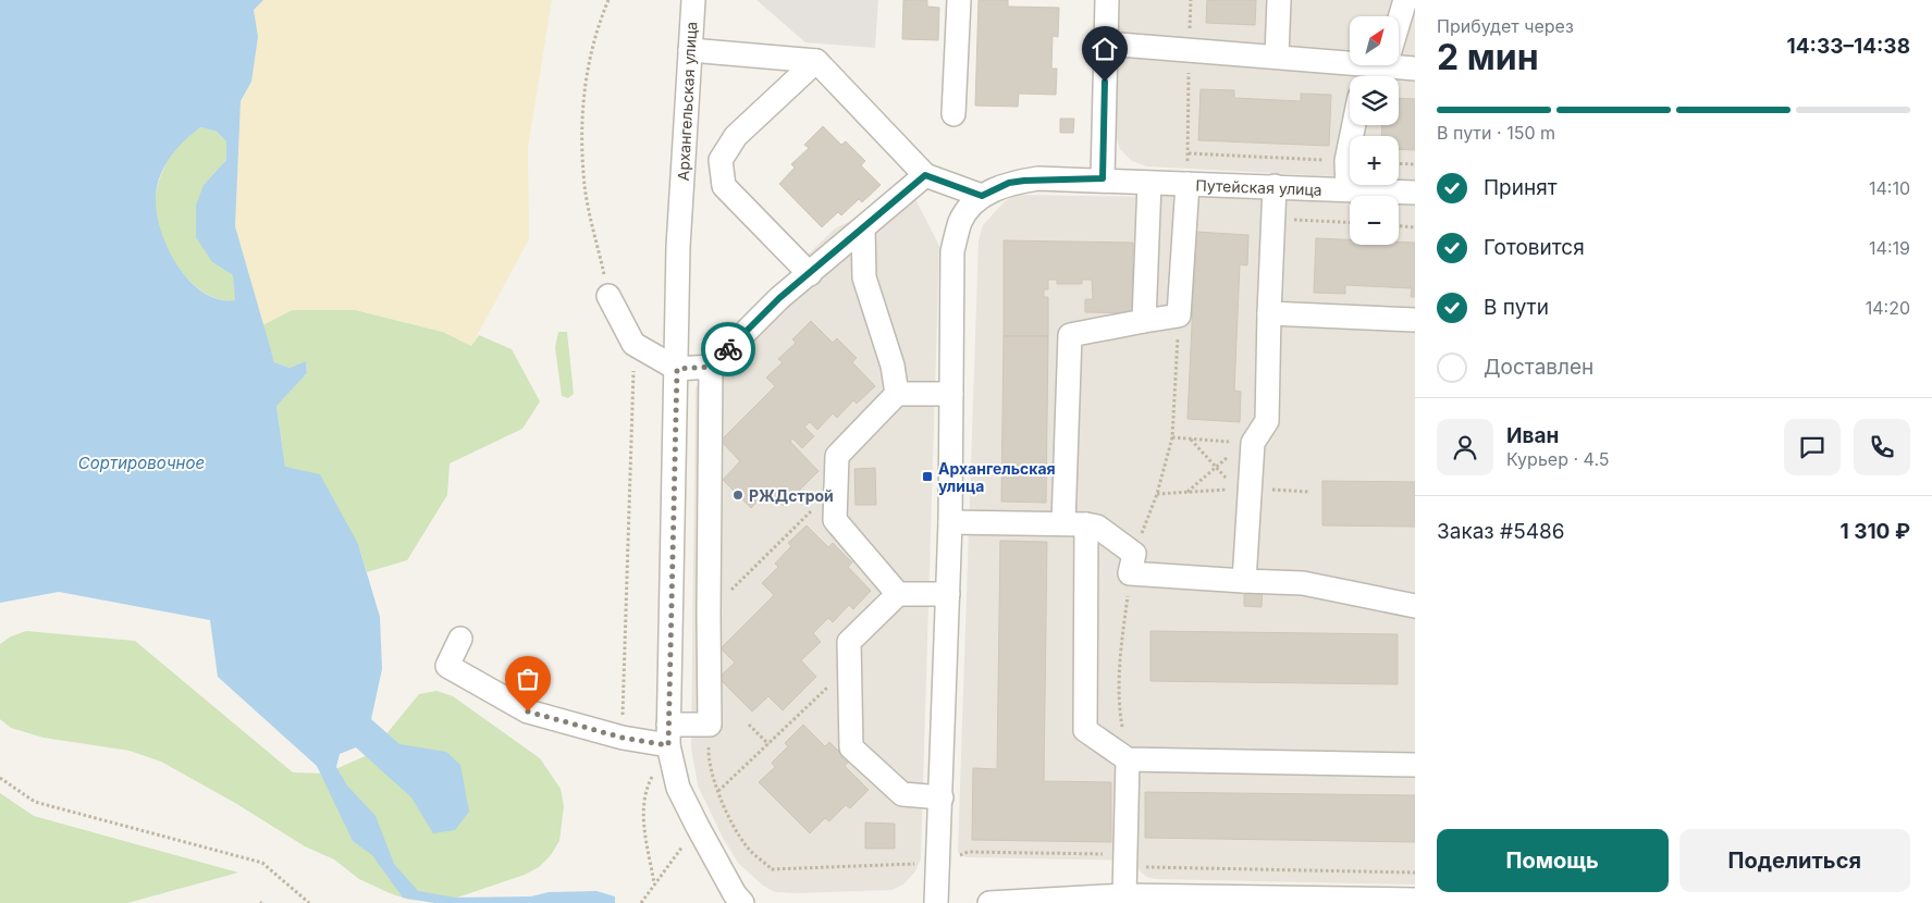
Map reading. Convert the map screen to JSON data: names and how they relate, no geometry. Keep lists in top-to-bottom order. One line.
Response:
{"streets":{"street":["Архангельская улица","Путейская улица"]},"water":["Сортировочное"],"places":{"transit":["Архангельская улица"],"other":["РЖДстрой"]},"north":"top right","page":{"heading":["2 мин","Прибудет через","14:33–14:38"],"panel":["Иван","Курьер · 4.5","Заказ #5486","1 310 ₽"],"map_buttons":["+","−"],"bar":"В пути · 150 m","list":[["Принят","14:10"],["Готовится","14:19"],["В пути","14:20"],"Доставлен"],"buttons":["Помощь","Поделиться"]}}
